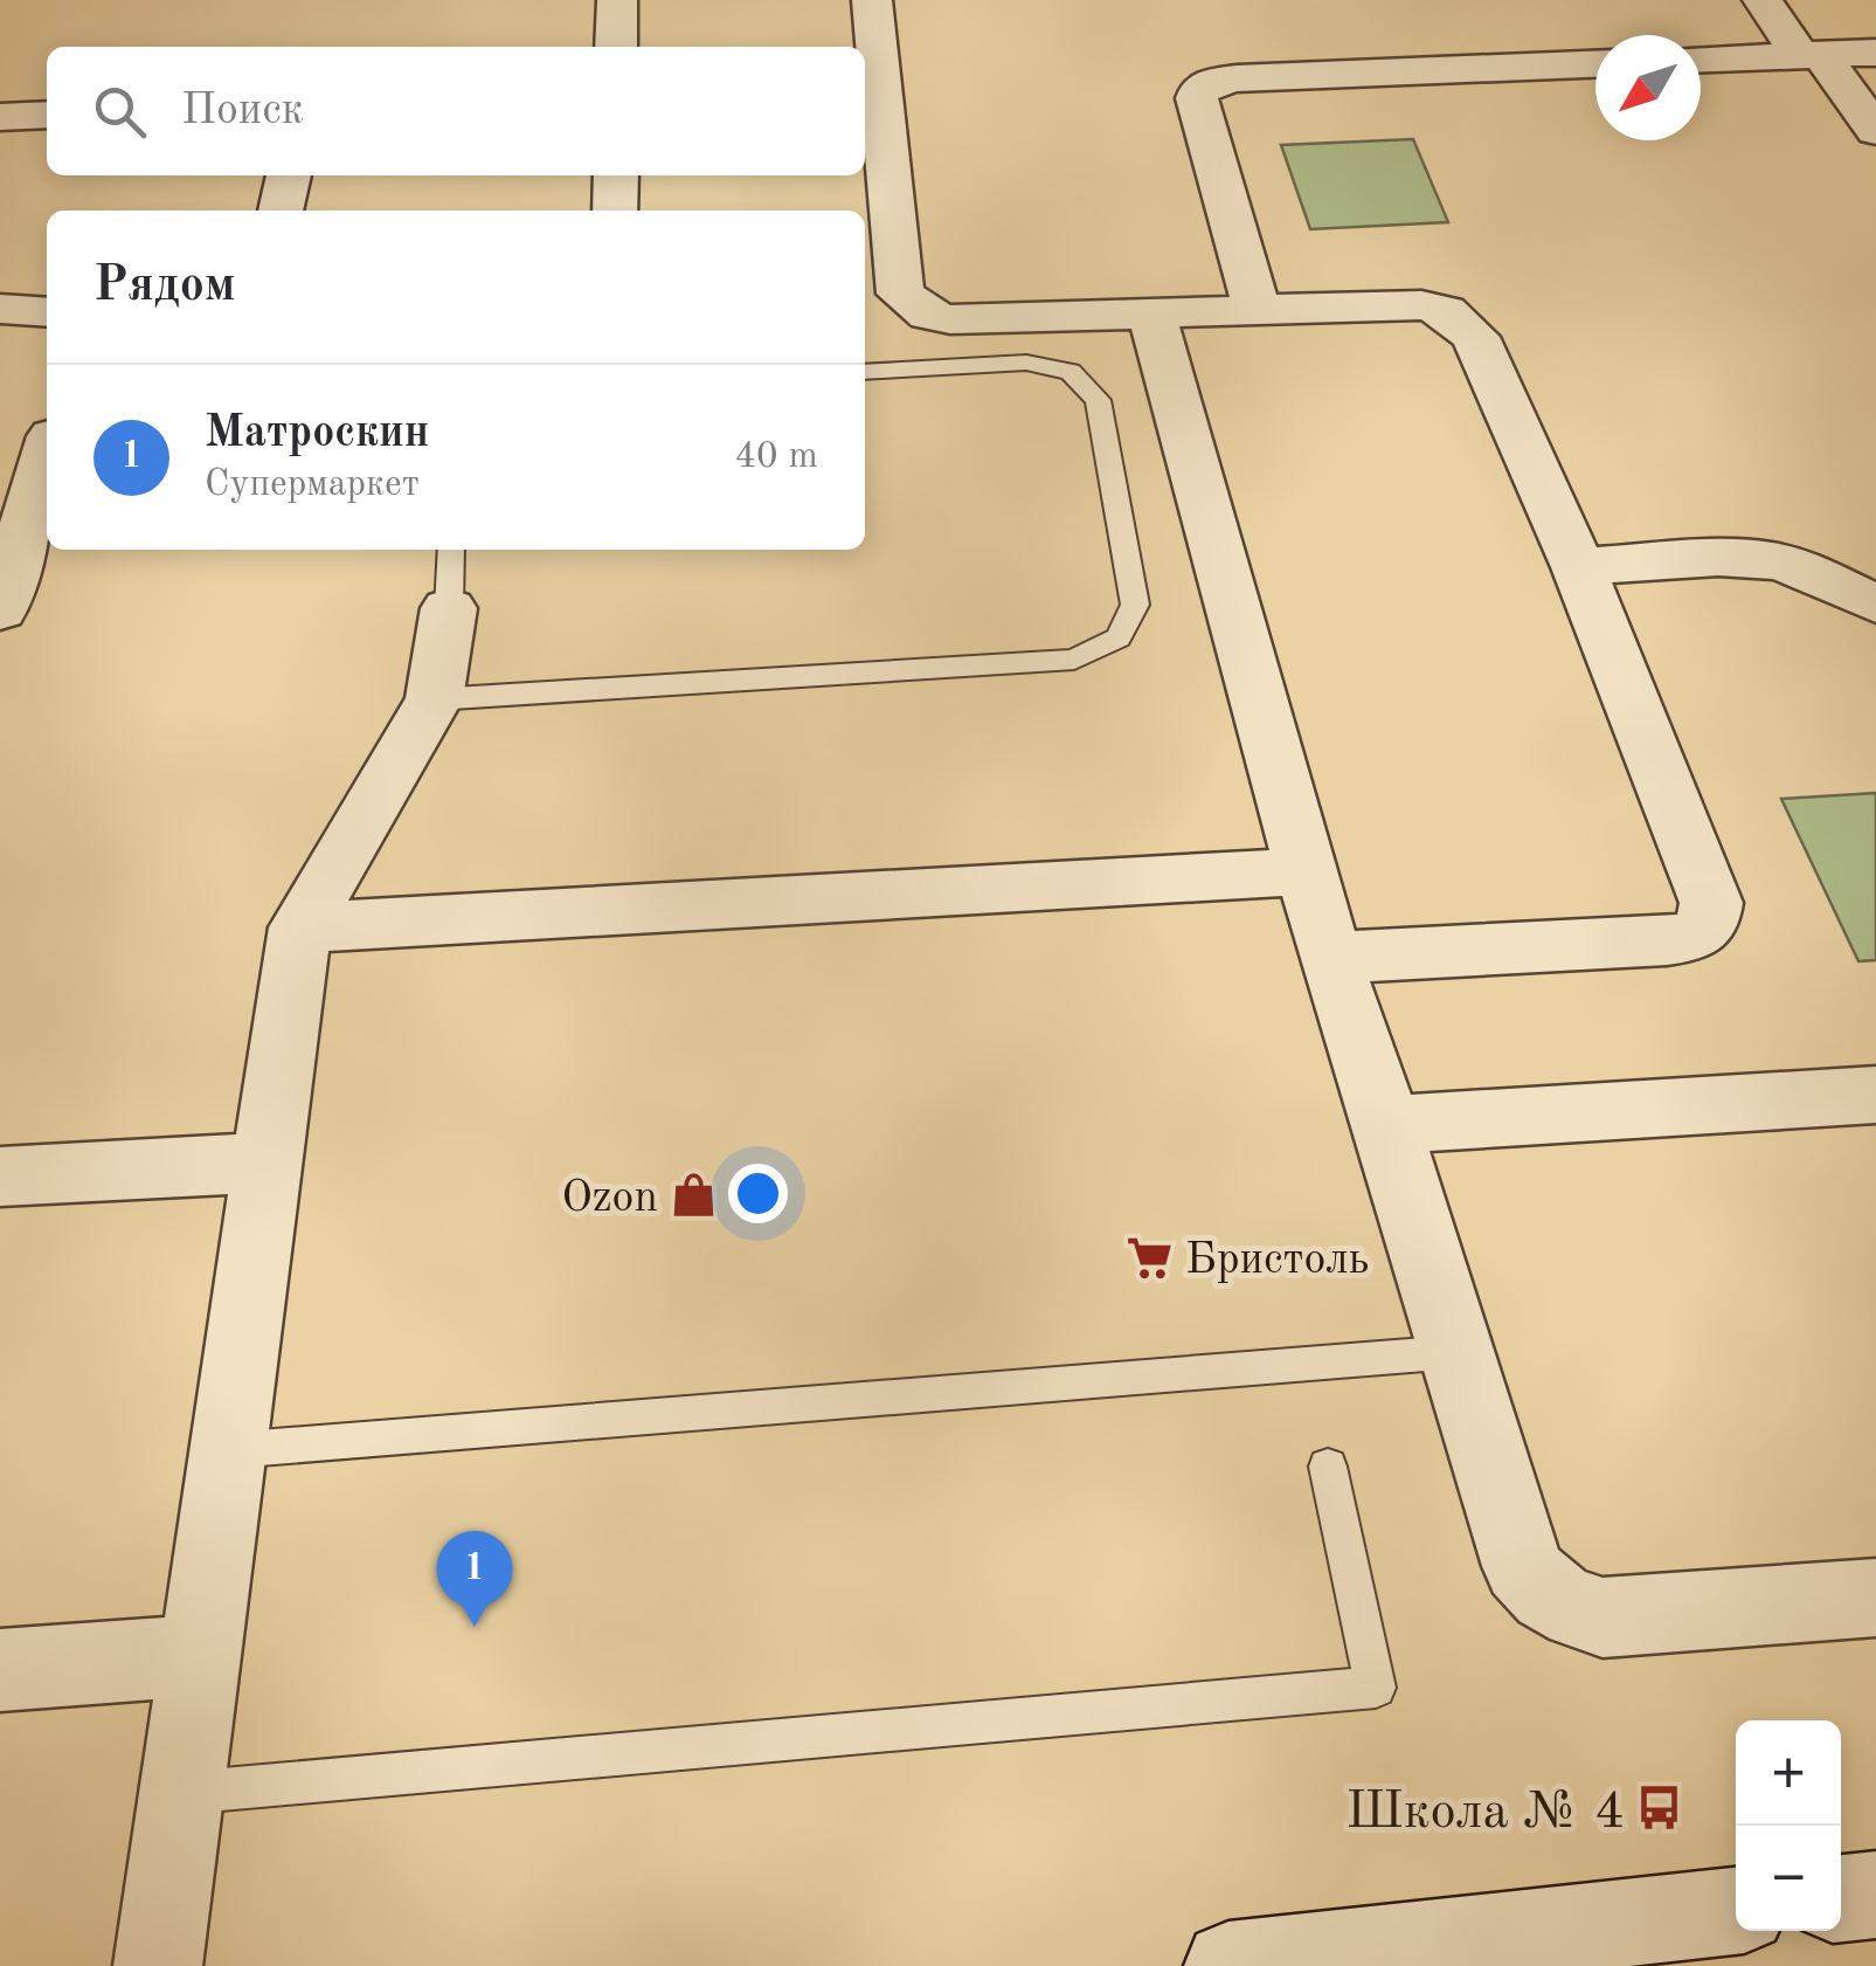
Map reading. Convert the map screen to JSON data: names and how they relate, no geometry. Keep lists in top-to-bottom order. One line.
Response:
{"places":{"shop":["Ozon"],"supermarket":["Бристоль"],"bus stop":["Школа № 4"]},"north":"bottom left","page":{"search":"Поиск","heading":"Рядом","list":[{"mark":"1","name":"Матроскин","note":"Супермаркет","value":"40 m"}],"pins":"1","map_buttons":["+","−"]}}
